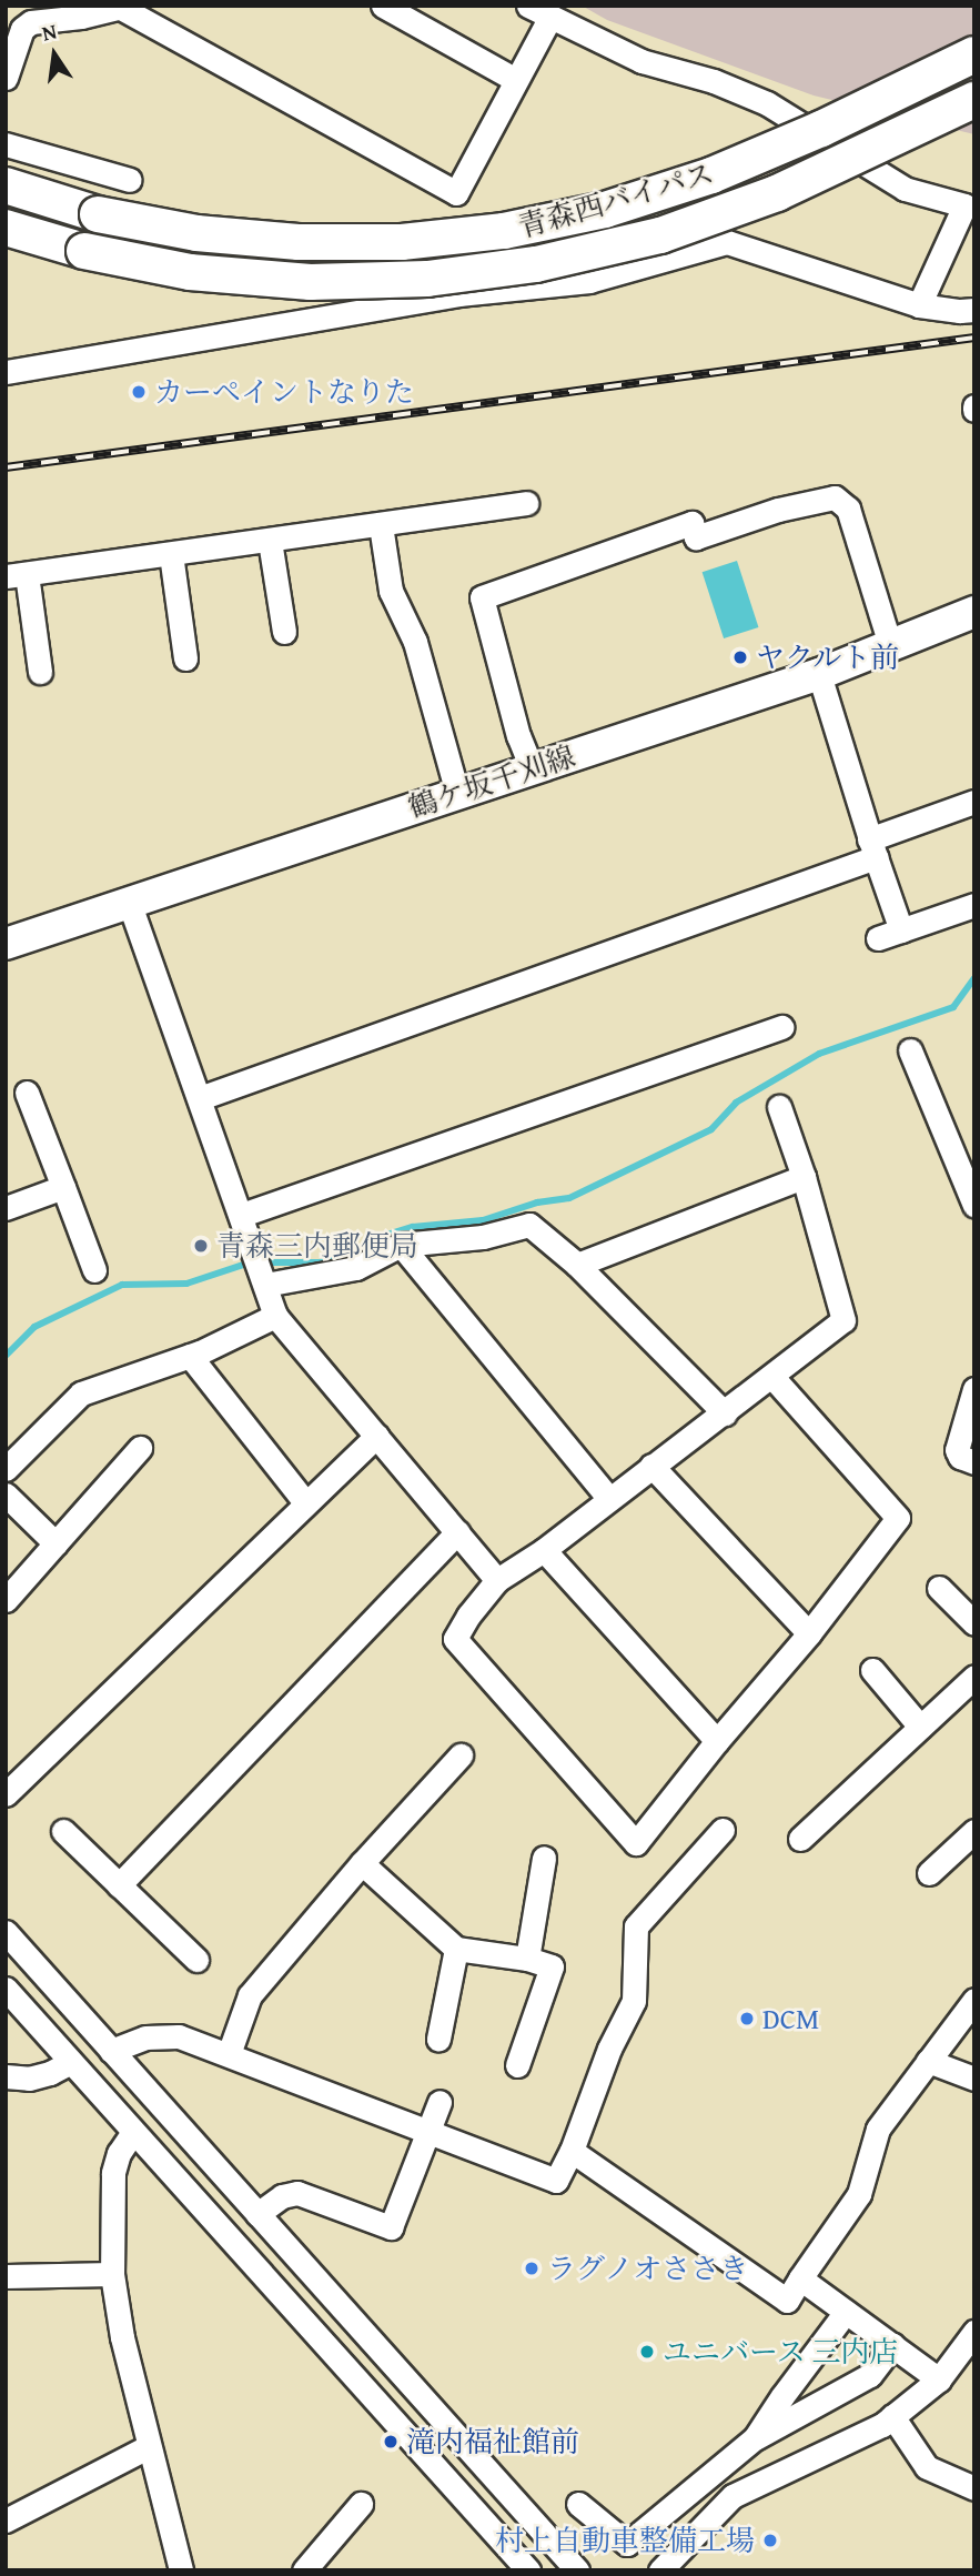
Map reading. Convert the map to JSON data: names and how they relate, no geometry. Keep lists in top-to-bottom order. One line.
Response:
{"streets":{"highway":["青森西バイパス"],"main road":["鶴ケ坂千刈線"]},"places":["カーペイントなりた","ヤクルト前","青森三内郵便局","DCM","ラグノオささき","ユニバース 三内店","滝内福祉館前","村上自動車整備工場"],"north":"top"}
